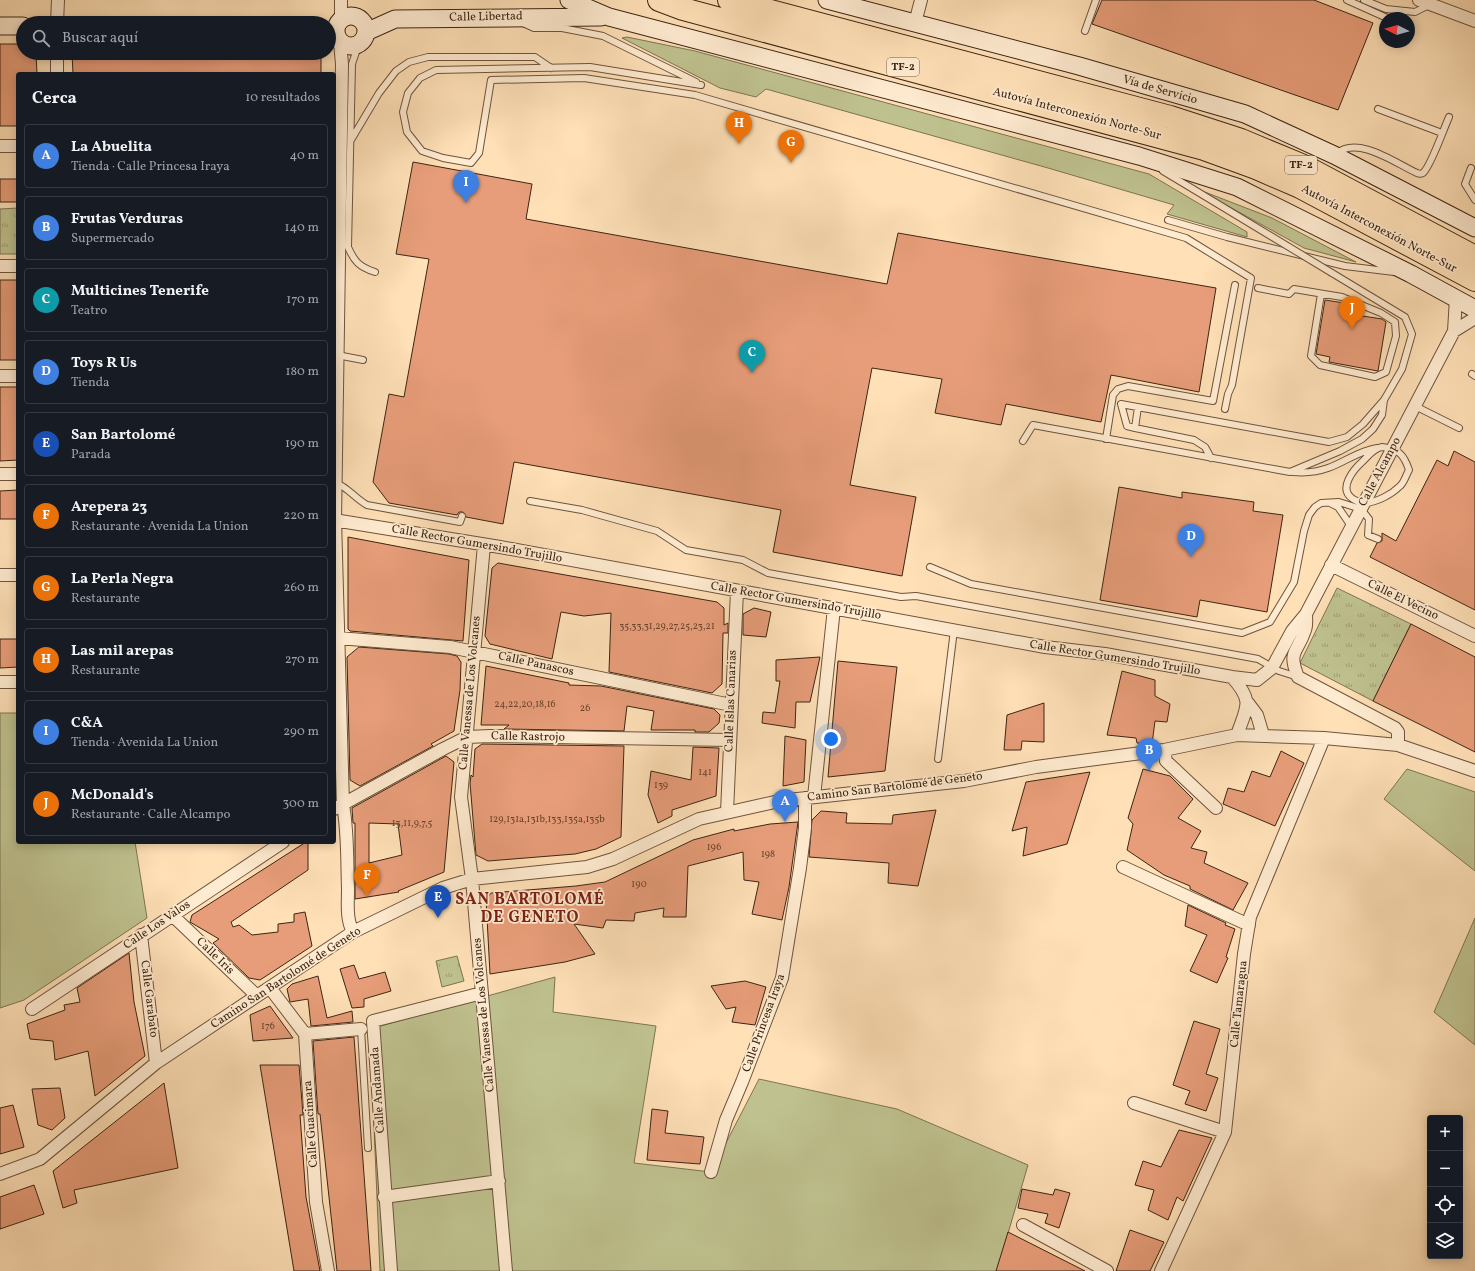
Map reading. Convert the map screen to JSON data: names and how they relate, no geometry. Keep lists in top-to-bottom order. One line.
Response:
{"streets":{"highway":["TF-2","Autovía Interconexión Norte-Sur"],"street":["Calle Libertad","Vía de Servicio","Calle Alcampo","Calle Rector Gumersindo Trujillo","Calle El Vecino","Calle Panascos","Calle Vanessa de Los Volcanes","Calle Islas Canarias","Calle Rastrojo","Camino San Bartolomé de Geneto","Calle Los Valos","Calle Iris","Calle Garabato","Calle Tamaragua","Calle Princesa Iraya","Calle Andamada","Calle Guacimara"]},"crossings":[["Calle Alcampo","Calle Rector Gumersindo Trujillo"],["Calle Alcampo","Calle El Vecino"],["Calle Rector Gumersindo Trujillo","Calle Vanessa de Los Volcanes"],["Calle Rector Gumersindo Trujillo","Calle Islas Canarias"],["Calle Rector Gumersindo Trujillo","Calle Princesa Iraya"],["Calle Panascos","Calle Vanessa de Los Volcanes"],["Calle Panascos","Calle Islas Canarias"],["Calle Vanessa de Los Volcanes","Calle Rastrojo"],["Calle Vanessa de Los Volcanes","Camino San Bartolomé de Geneto"],["Calle Vanessa de Los Volcanes","Calle Andamada"],["Calle Islas Canarias","Calle Rastrojo"],["Calle Islas Canarias","Camino San Bartolomé de Geneto"],["Camino San Bartolomé de Geneto","Calle Iris"],["Camino San Bartolomé de Geneto","Calle Garabato"],["Camino San Bartolomé de Geneto","Calle Tamaragua"],["Camino San Bartolomé de Geneto","Calle Princesa Iraya"],["Calle Los Valos","Calle Iris"],["Calle Los Valos","Calle Garabato"]],"districts":["SAN BARTOLOMÉ DE GENETO"],"house_numbers":["35,33,31,29,27,25,23,21","24,22,20,18,16","26","141","139","129,131a,131b,133,135a,135b","13,11,9,7,5","196","198","190","176"],"north":"left","page":{"search":"Buscar aquí","heading":["Cerca","10 resultados"],"pins":["H","G","I","J","C","D","B","A","F","E"],"list":[{"mark":"A","name":"La Abuelita","note":"Tienda · Calle Princesa Iraya","value":"40 m"},{"mark":"B","name":"Frutas Verduras","note":"Supermercado","value":"140 m"},{"mark":"C","name":"Multicines Tenerife","note":"Teatro","value":"170 m"},{"mark":"D","name":"Toys R Us","note":"Tienda","value":"180 m"},{"mark":"E","name":"San Bartolomé","note":"Parada","value":"190 m"},{"mark":"F","name":"Arepera 23","note":"Restaurante · Avenida La Union","value":"220 m"},{"mark":"G","name":"La Perla Negra","note":"Restaurante","value":"260 m"},{"mark":"H","name":"Las mil arepas","note":"Restaurante","value":"270 m"},{"mark":"I","name":"C&A","note":"Tienda · Avenida La Union","value":"290 m"},{"mark":"J","name":"McDonald's","note":"Restaurante · Calle Alcampo","value":"300 m"}],"map_buttons":["+","−"]}}
